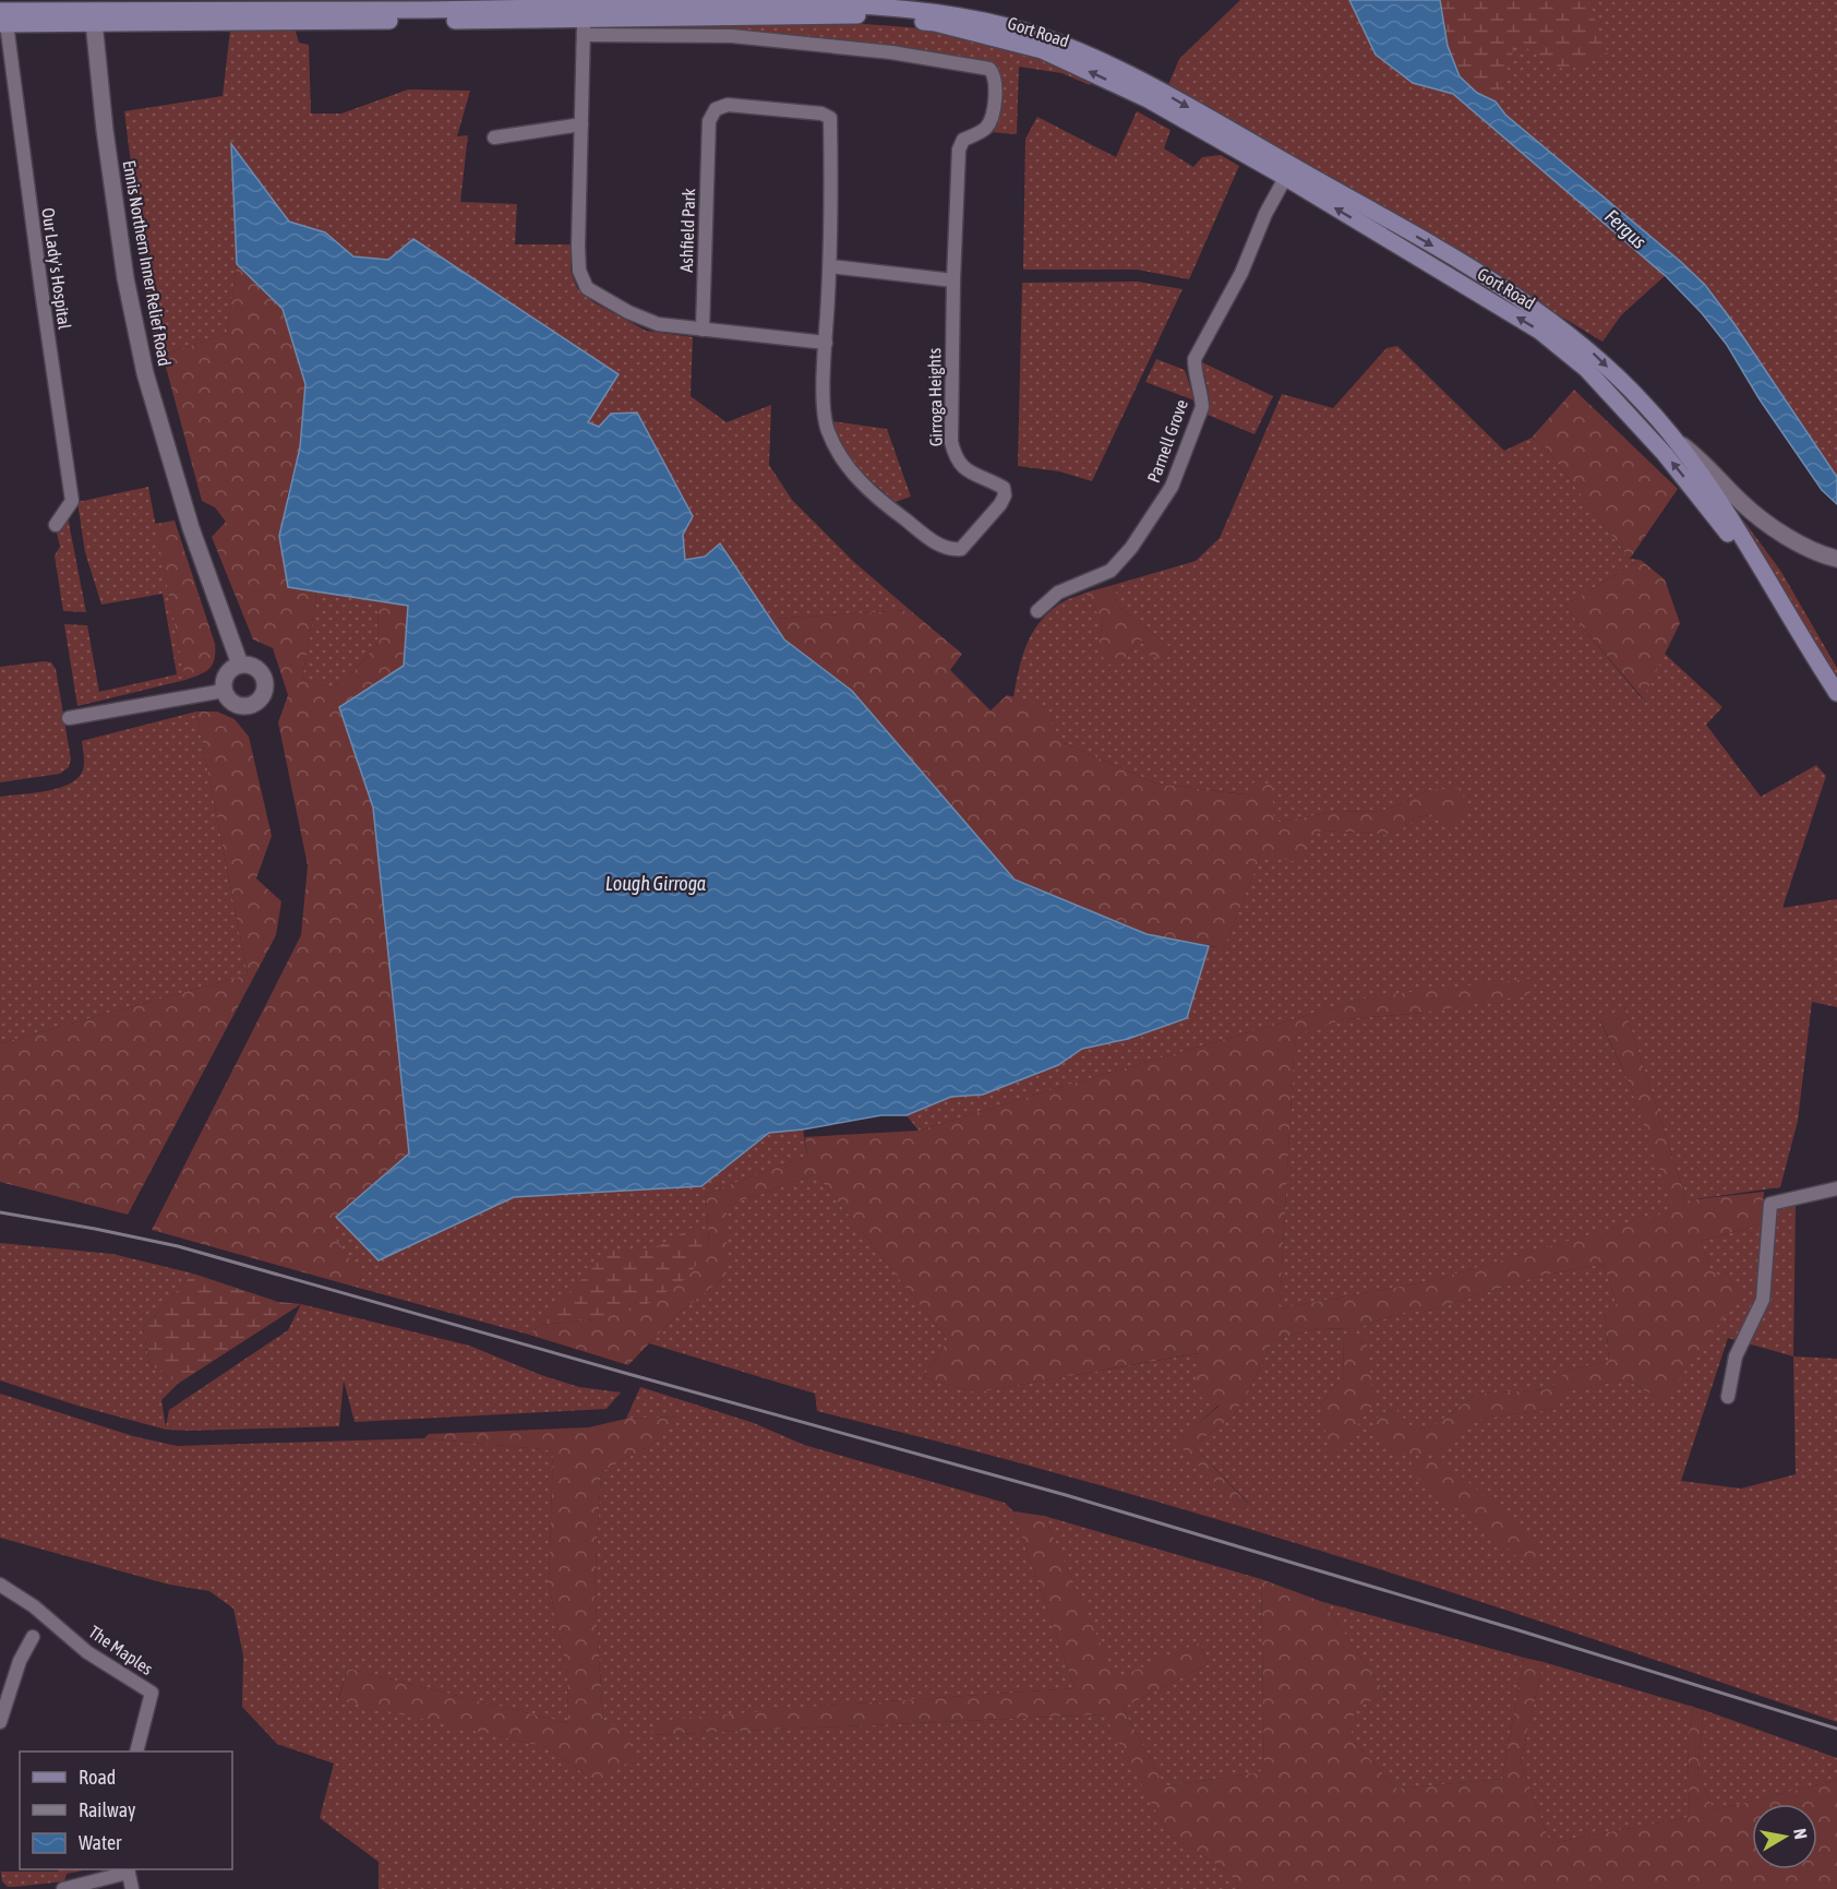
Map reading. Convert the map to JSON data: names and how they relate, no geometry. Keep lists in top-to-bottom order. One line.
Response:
{"streets":{"main road":["Gort Road"],"street":["Ashfield Park","Ennis Northern Inner Relief Road","Our Lady's Hospital","Girroga Heights","Parnell Grove","The Maples"]},"crossings":[["Gort Road","Ennis Northern Inner Relief Road"],["Gort Road","Our Lady's Hospital"],["Gort Road","Parnell Grove"],["Ashfield Park","Girroga Heights"]],"water":["Fergus","Lough Girroga"],"legend":["Road","Railway","Water"],"north":"right"}
